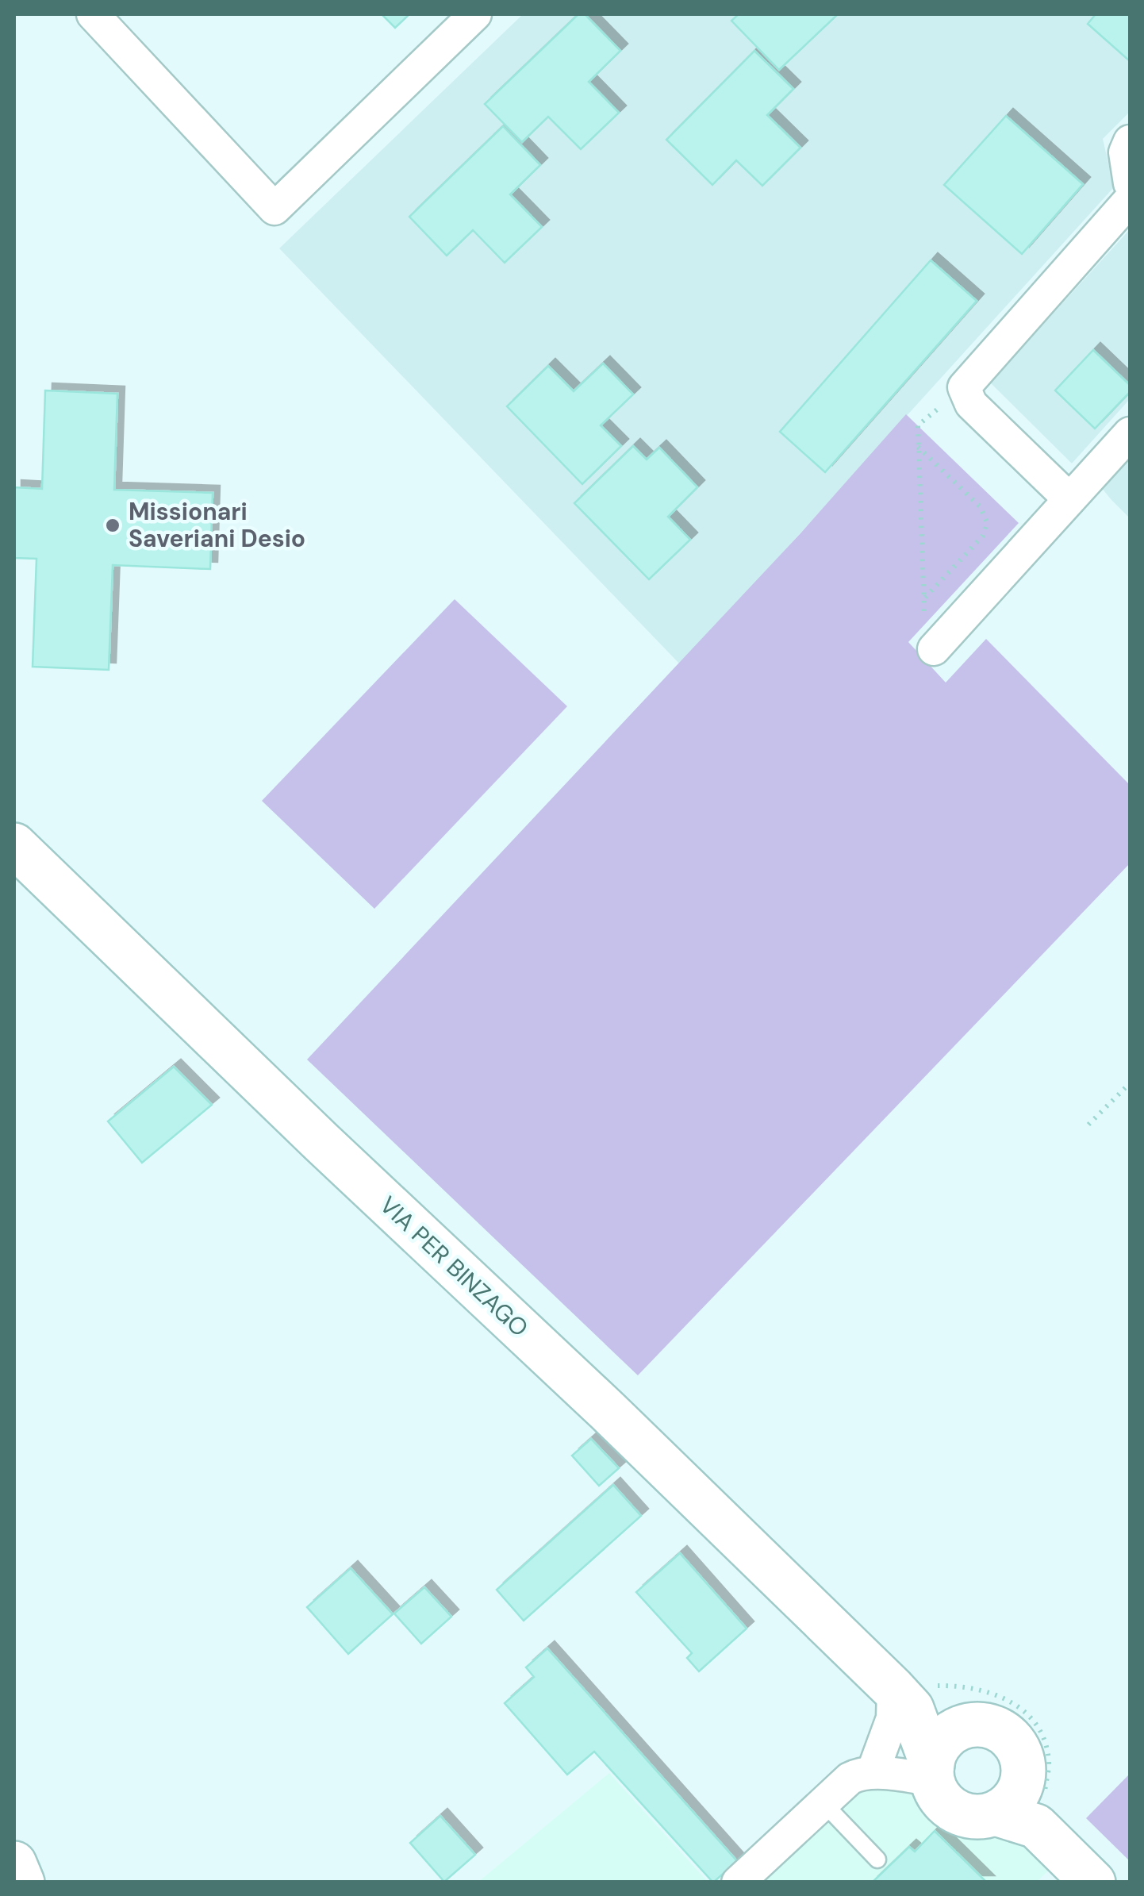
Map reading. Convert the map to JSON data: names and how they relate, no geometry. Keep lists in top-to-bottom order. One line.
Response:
{"streets":{"main road":["VIA PER BINZAGO"]},"places":["Missionari Saveriani Desio"]}
